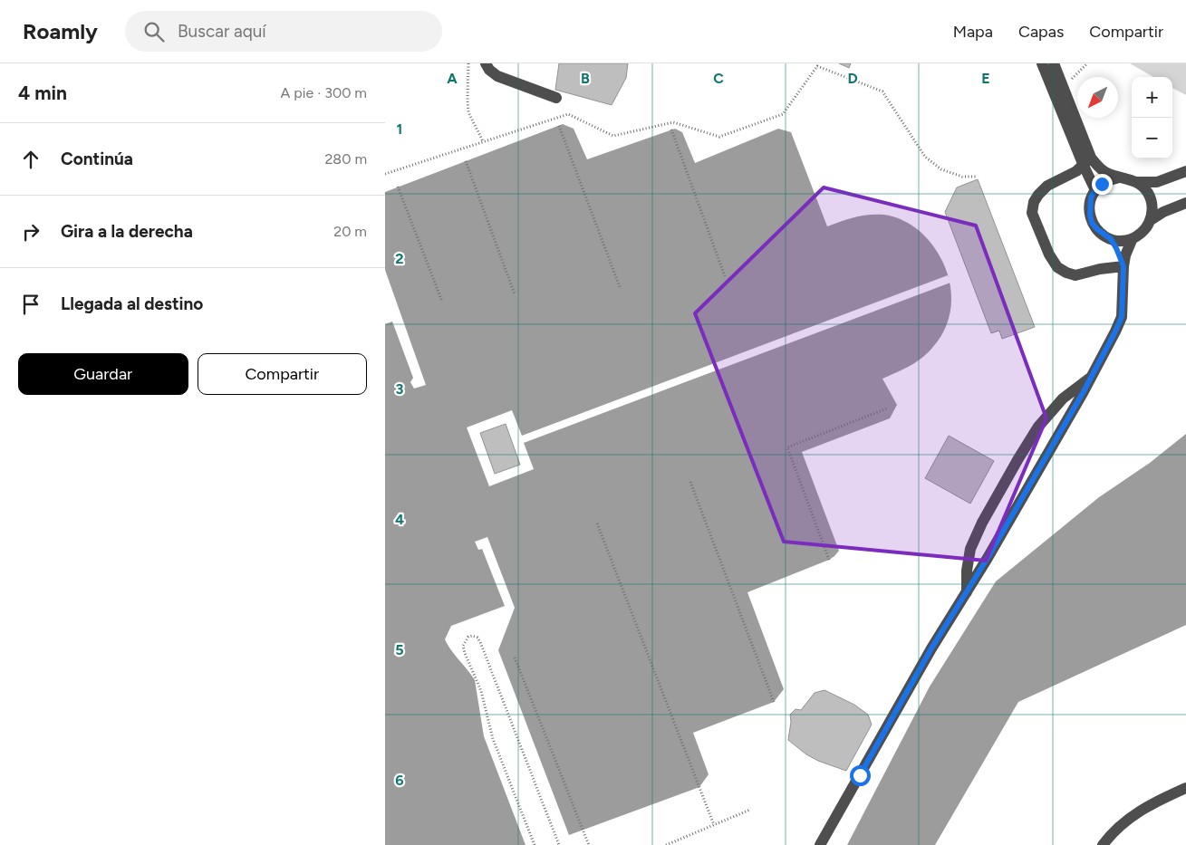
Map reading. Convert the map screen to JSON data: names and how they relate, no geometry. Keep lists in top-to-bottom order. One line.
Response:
{"north":"bottom left","page":{"header":"Roamly","search":"Buscar aquí","nav":["Mapa","Capas","Compartir"],"heading":["4 min","A pie · 300 m"],"map_buttons":["+","−"],"list":[["Continúa","280 m"],["Gira a la derecha","20 m"],"Llegada al destino"],"buttons":["Guardar","Compartir"]},"grid":{"columns":["A","B","C","D","E"],"rows":["1","2","3","4","5","6"]}}
